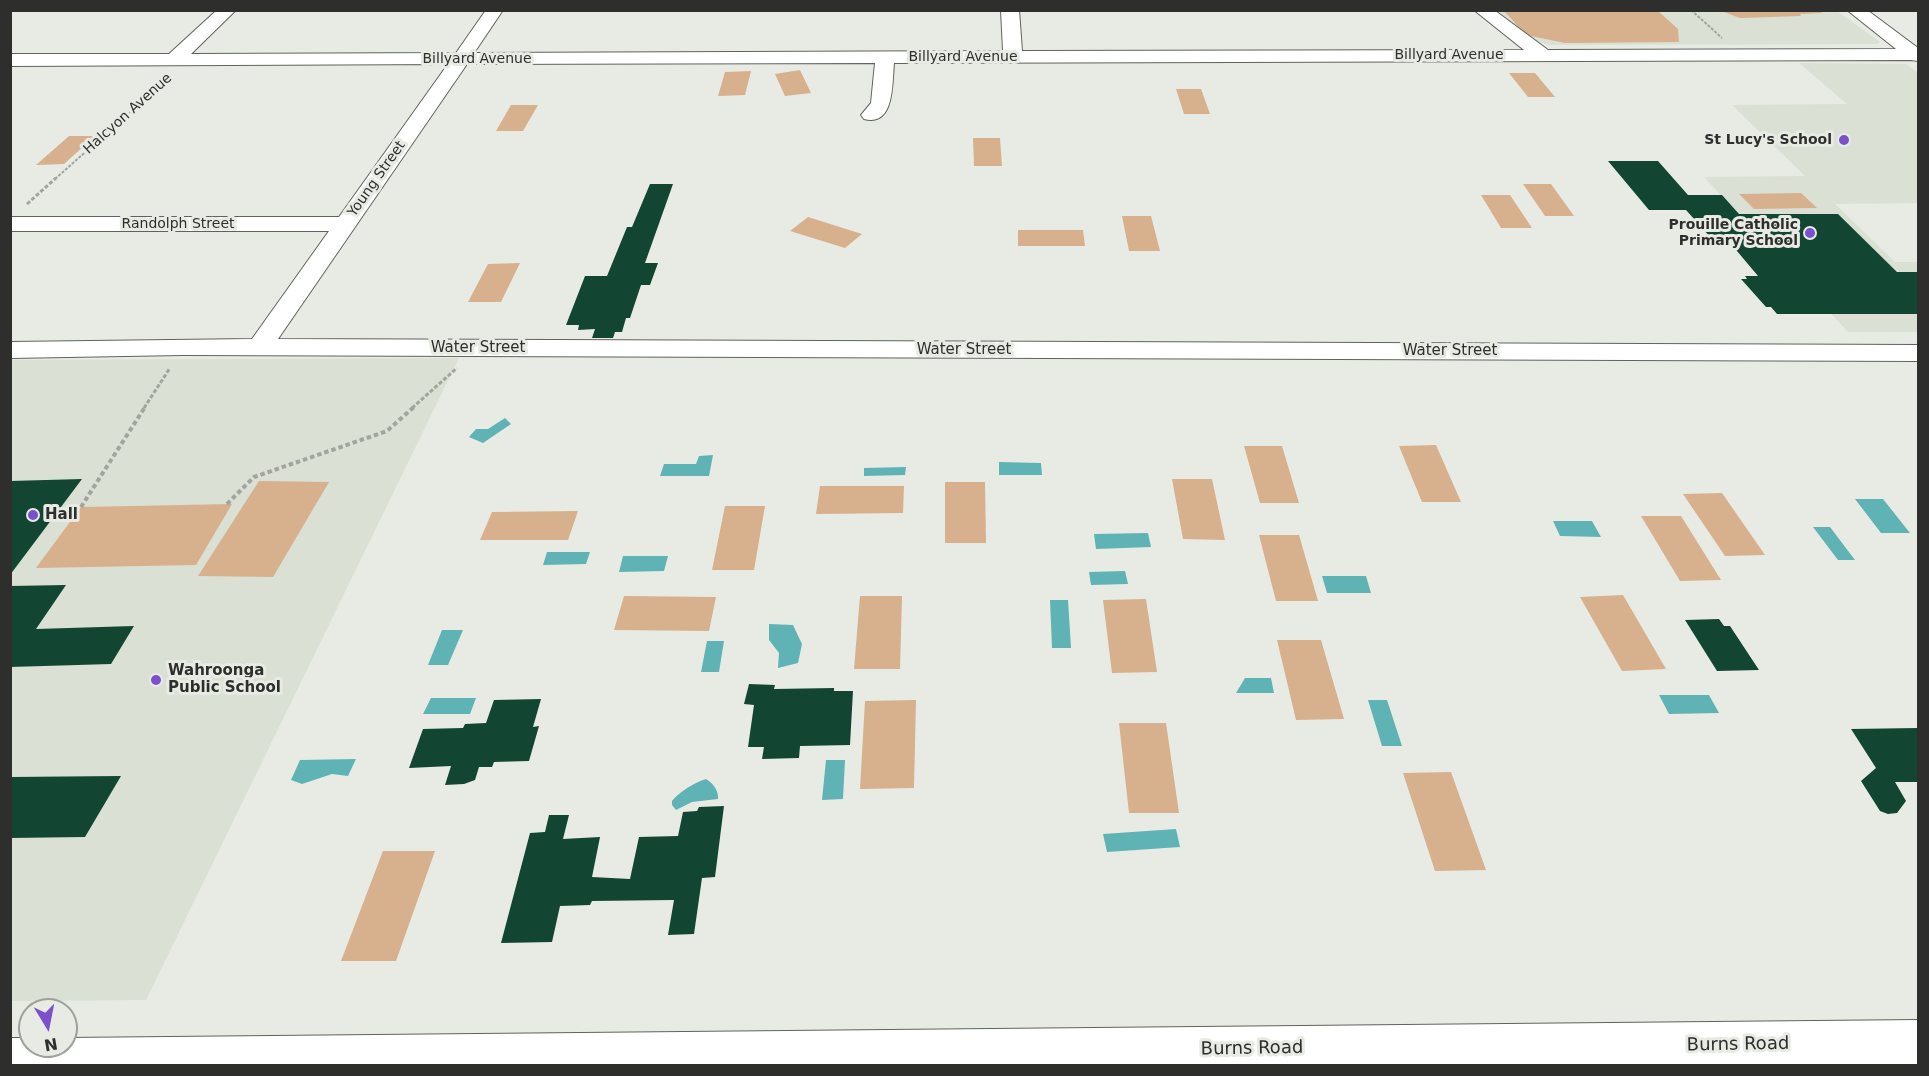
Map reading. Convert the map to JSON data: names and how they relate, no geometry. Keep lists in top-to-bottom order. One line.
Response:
{"streets":{"street":["Billyard Avenue","Halcyon Avenue","Young Street","Randolph Street","Water Street","Burns Road"]},"crossings":[["Billyard Avenue","Halcyon Avenue"],["Billyard Avenue","Young Street"],["Halcyon Avenue","Randolph Street"],["Young Street","Randolph Street"],["Young Street","Water Street"]],"places":["St Lucy's School","Prouille Catholic Primary School","Hall","Wahroonga Public School"],"north":"bottom"}
